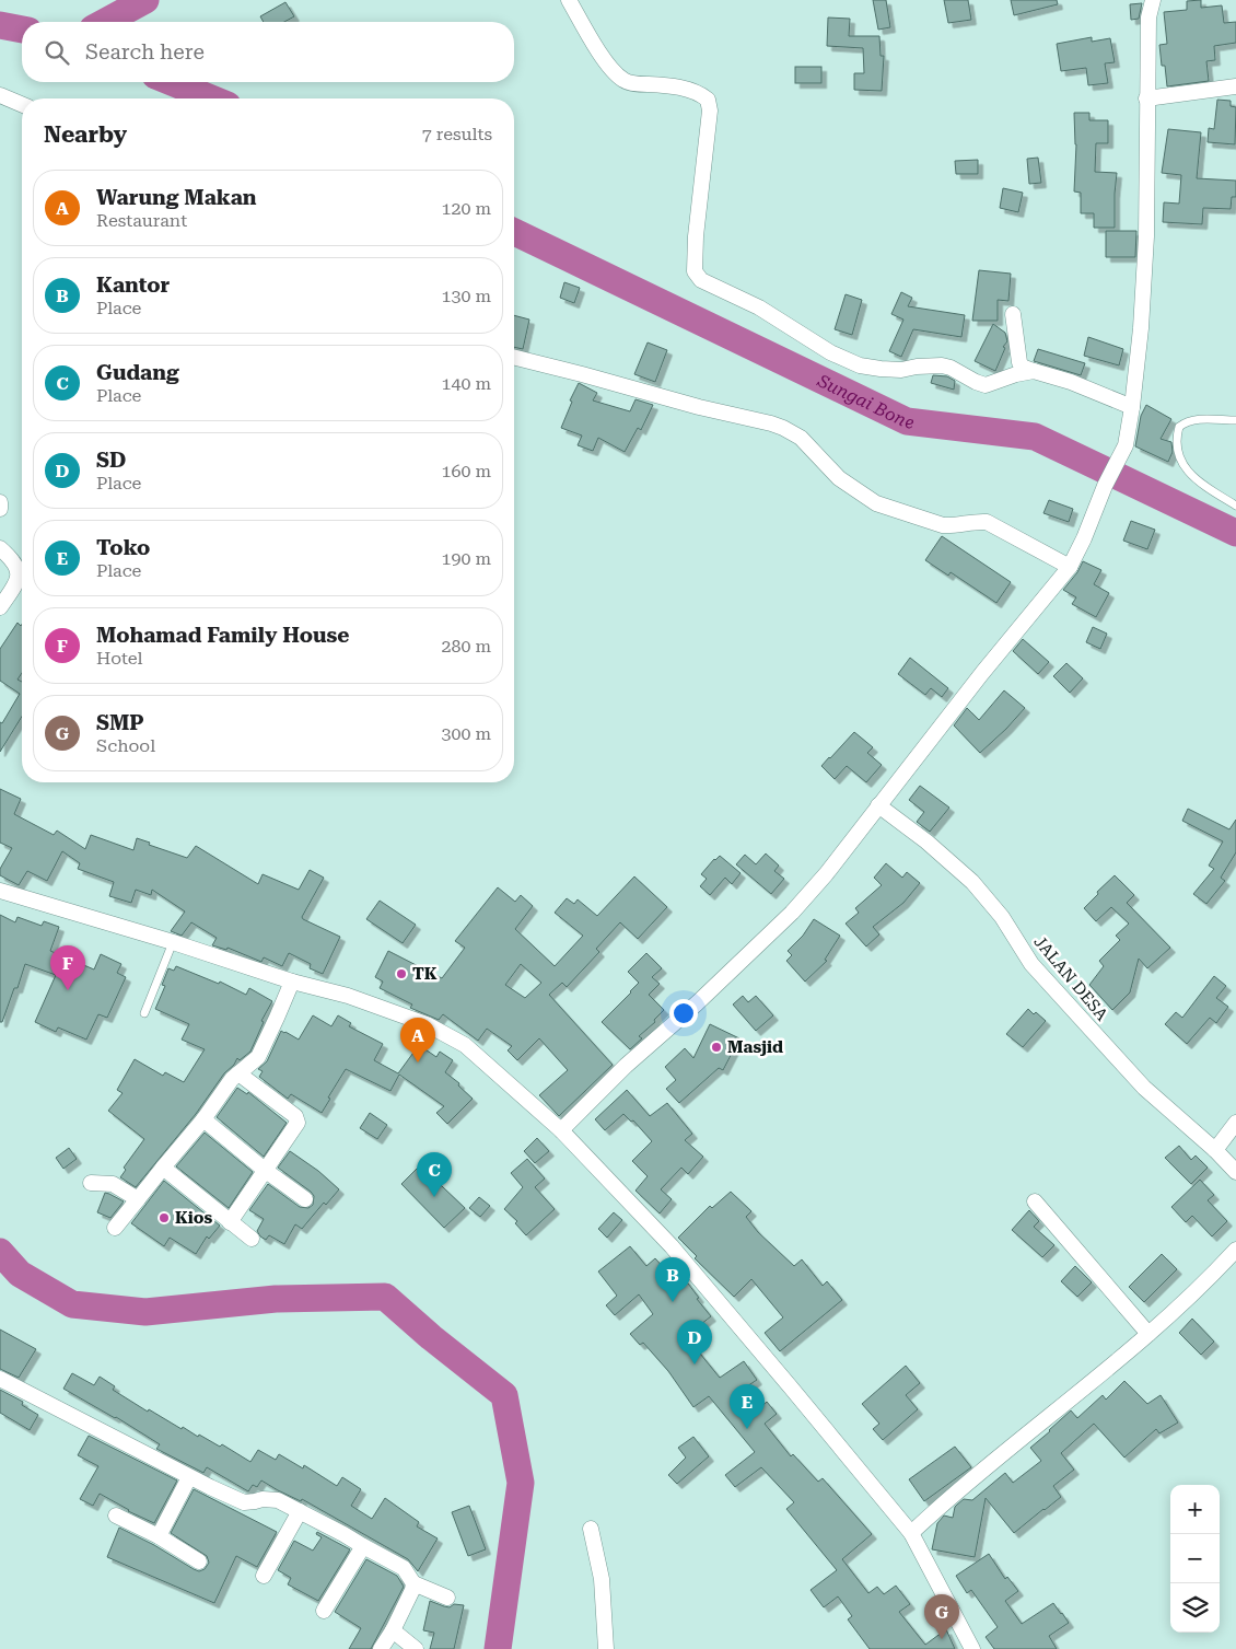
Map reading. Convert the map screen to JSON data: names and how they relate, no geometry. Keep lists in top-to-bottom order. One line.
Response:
{"streets":{"street":["JALAN DESA"]},"water":["Sungai Bone"],"places":["TK","Masjid","Kios"],"page":{"search":"Search here","heading":["Nearby","7 results"],"list":[{"mark":"A","name":"Warung Makan","note":"Restaurant","value":"120 m"},{"mark":"B","name":"Kantor","note":"Place","value":"130 m"},{"mark":"C","name":"Gudang","note":"Place","value":"140 m"},{"mark":"D","name":"SD","note":"Place","value":"160 m"},{"mark":"E","name":"Toko","note":"Place","value":"190 m"},{"mark":"F","name":"Mohamad Family House","note":"Hotel","value":"280 m"},{"mark":"G","name":"SMP","note":"School","value":"300 m"}],"pins":["F","A","C","B","D","E","G"],"map_buttons":["+","−"]}}
